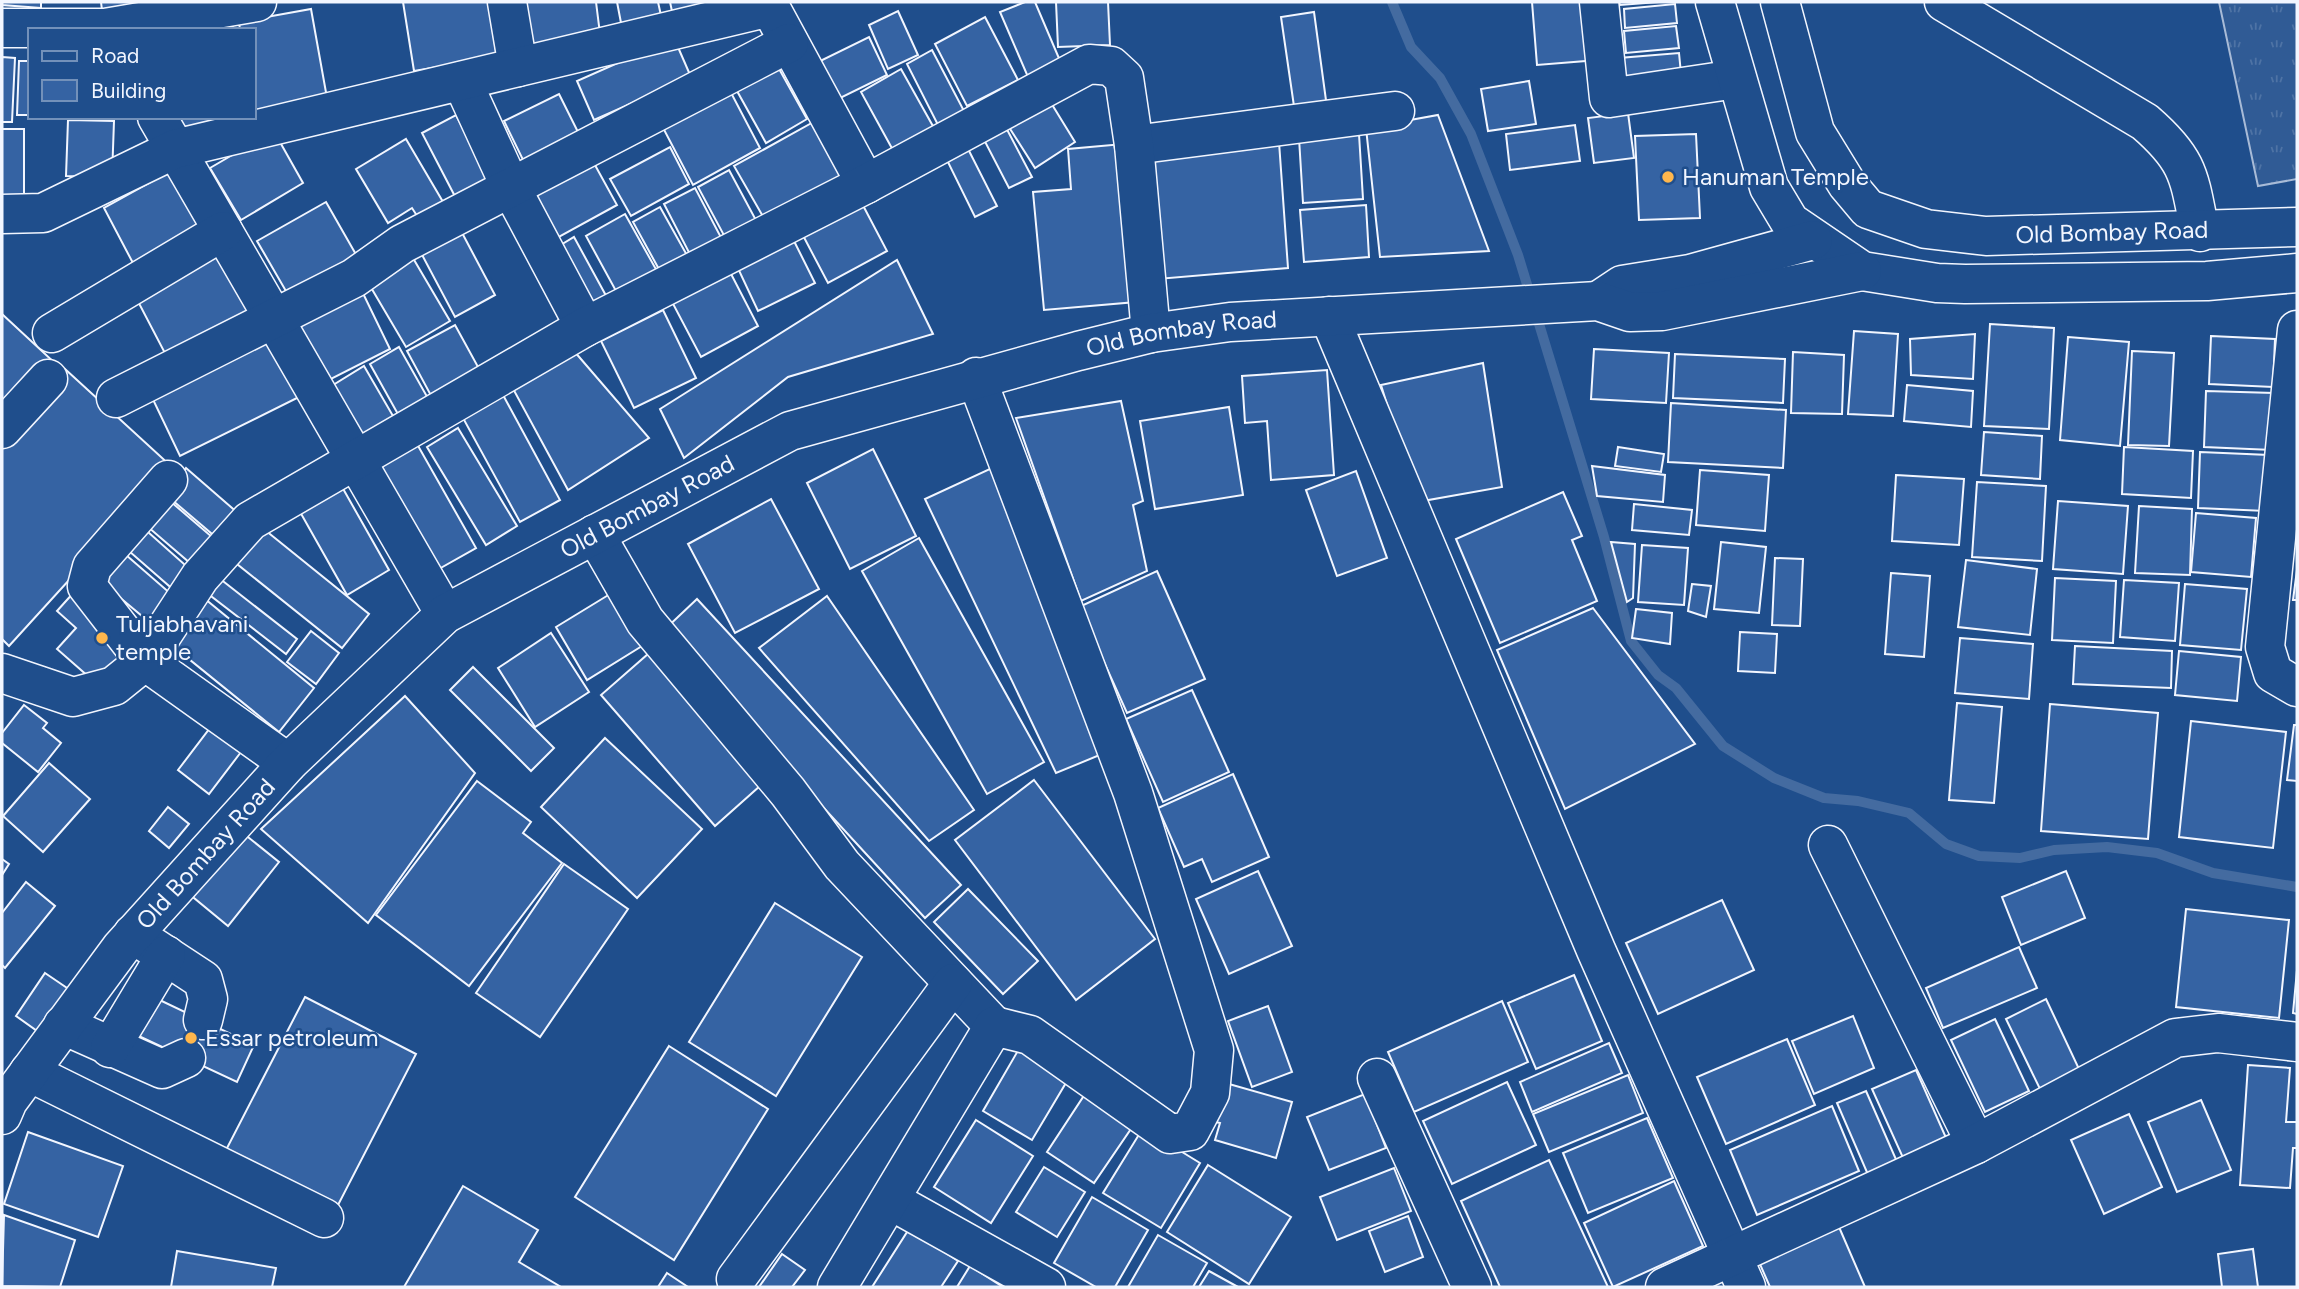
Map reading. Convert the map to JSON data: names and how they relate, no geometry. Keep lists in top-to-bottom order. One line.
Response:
{"streets":{"street":["Old Bombay Road"]},"places":["Hanuman Temple","Tuljabhavani temple","Essar petroleum"],"legend":["Road","Building"]}
